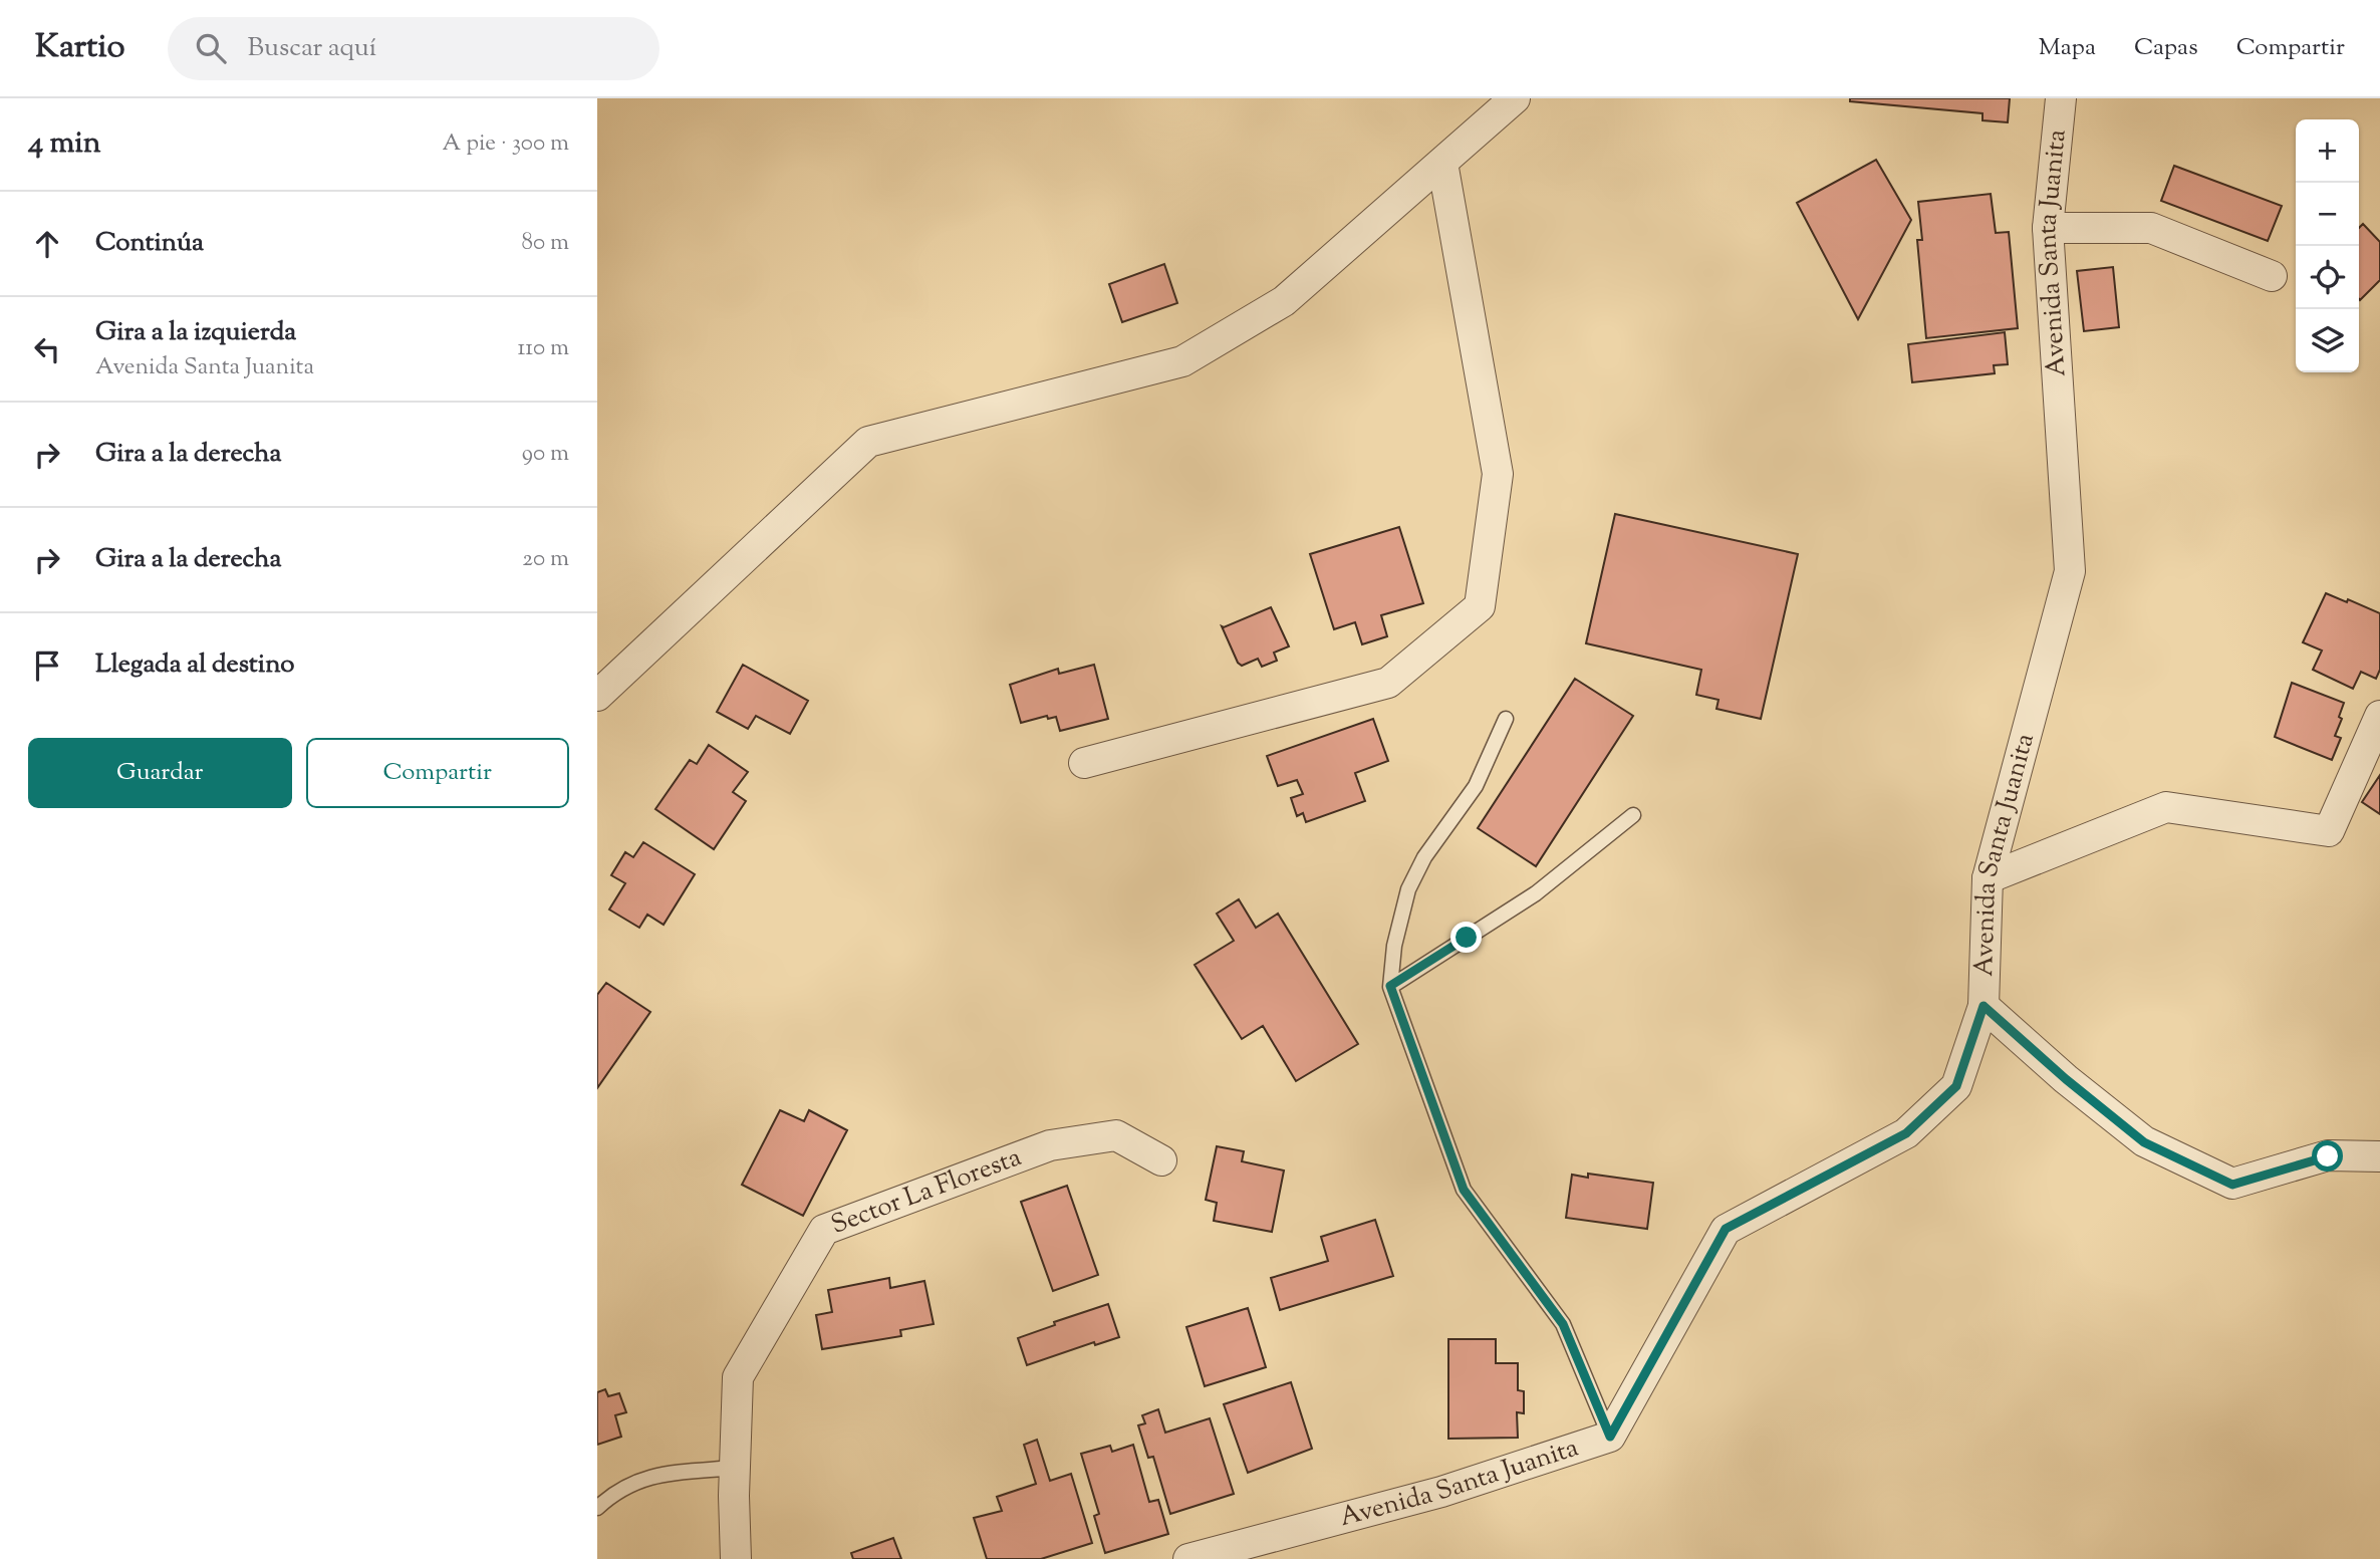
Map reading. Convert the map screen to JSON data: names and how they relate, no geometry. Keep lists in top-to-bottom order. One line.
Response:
{"streets":{"street":["Avenida Santa Juanita","Sector La Floresta"]},"page":{"header":"Kartio","search":"Buscar aquí","nav":["Mapa","Capas","Compartir"],"heading":["4 min","A pie · 300 m"],"map_buttons":["+","−"],"list":[["Continúa","80 m"],["Gira a la izquierda","Avenida Santa Juanita","110 m"],["Gira a la derecha","90 m"],["Gira a la derecha","20 m"],"Llegada al destino"],"buttons":["Guardar","Compartir"]}}
